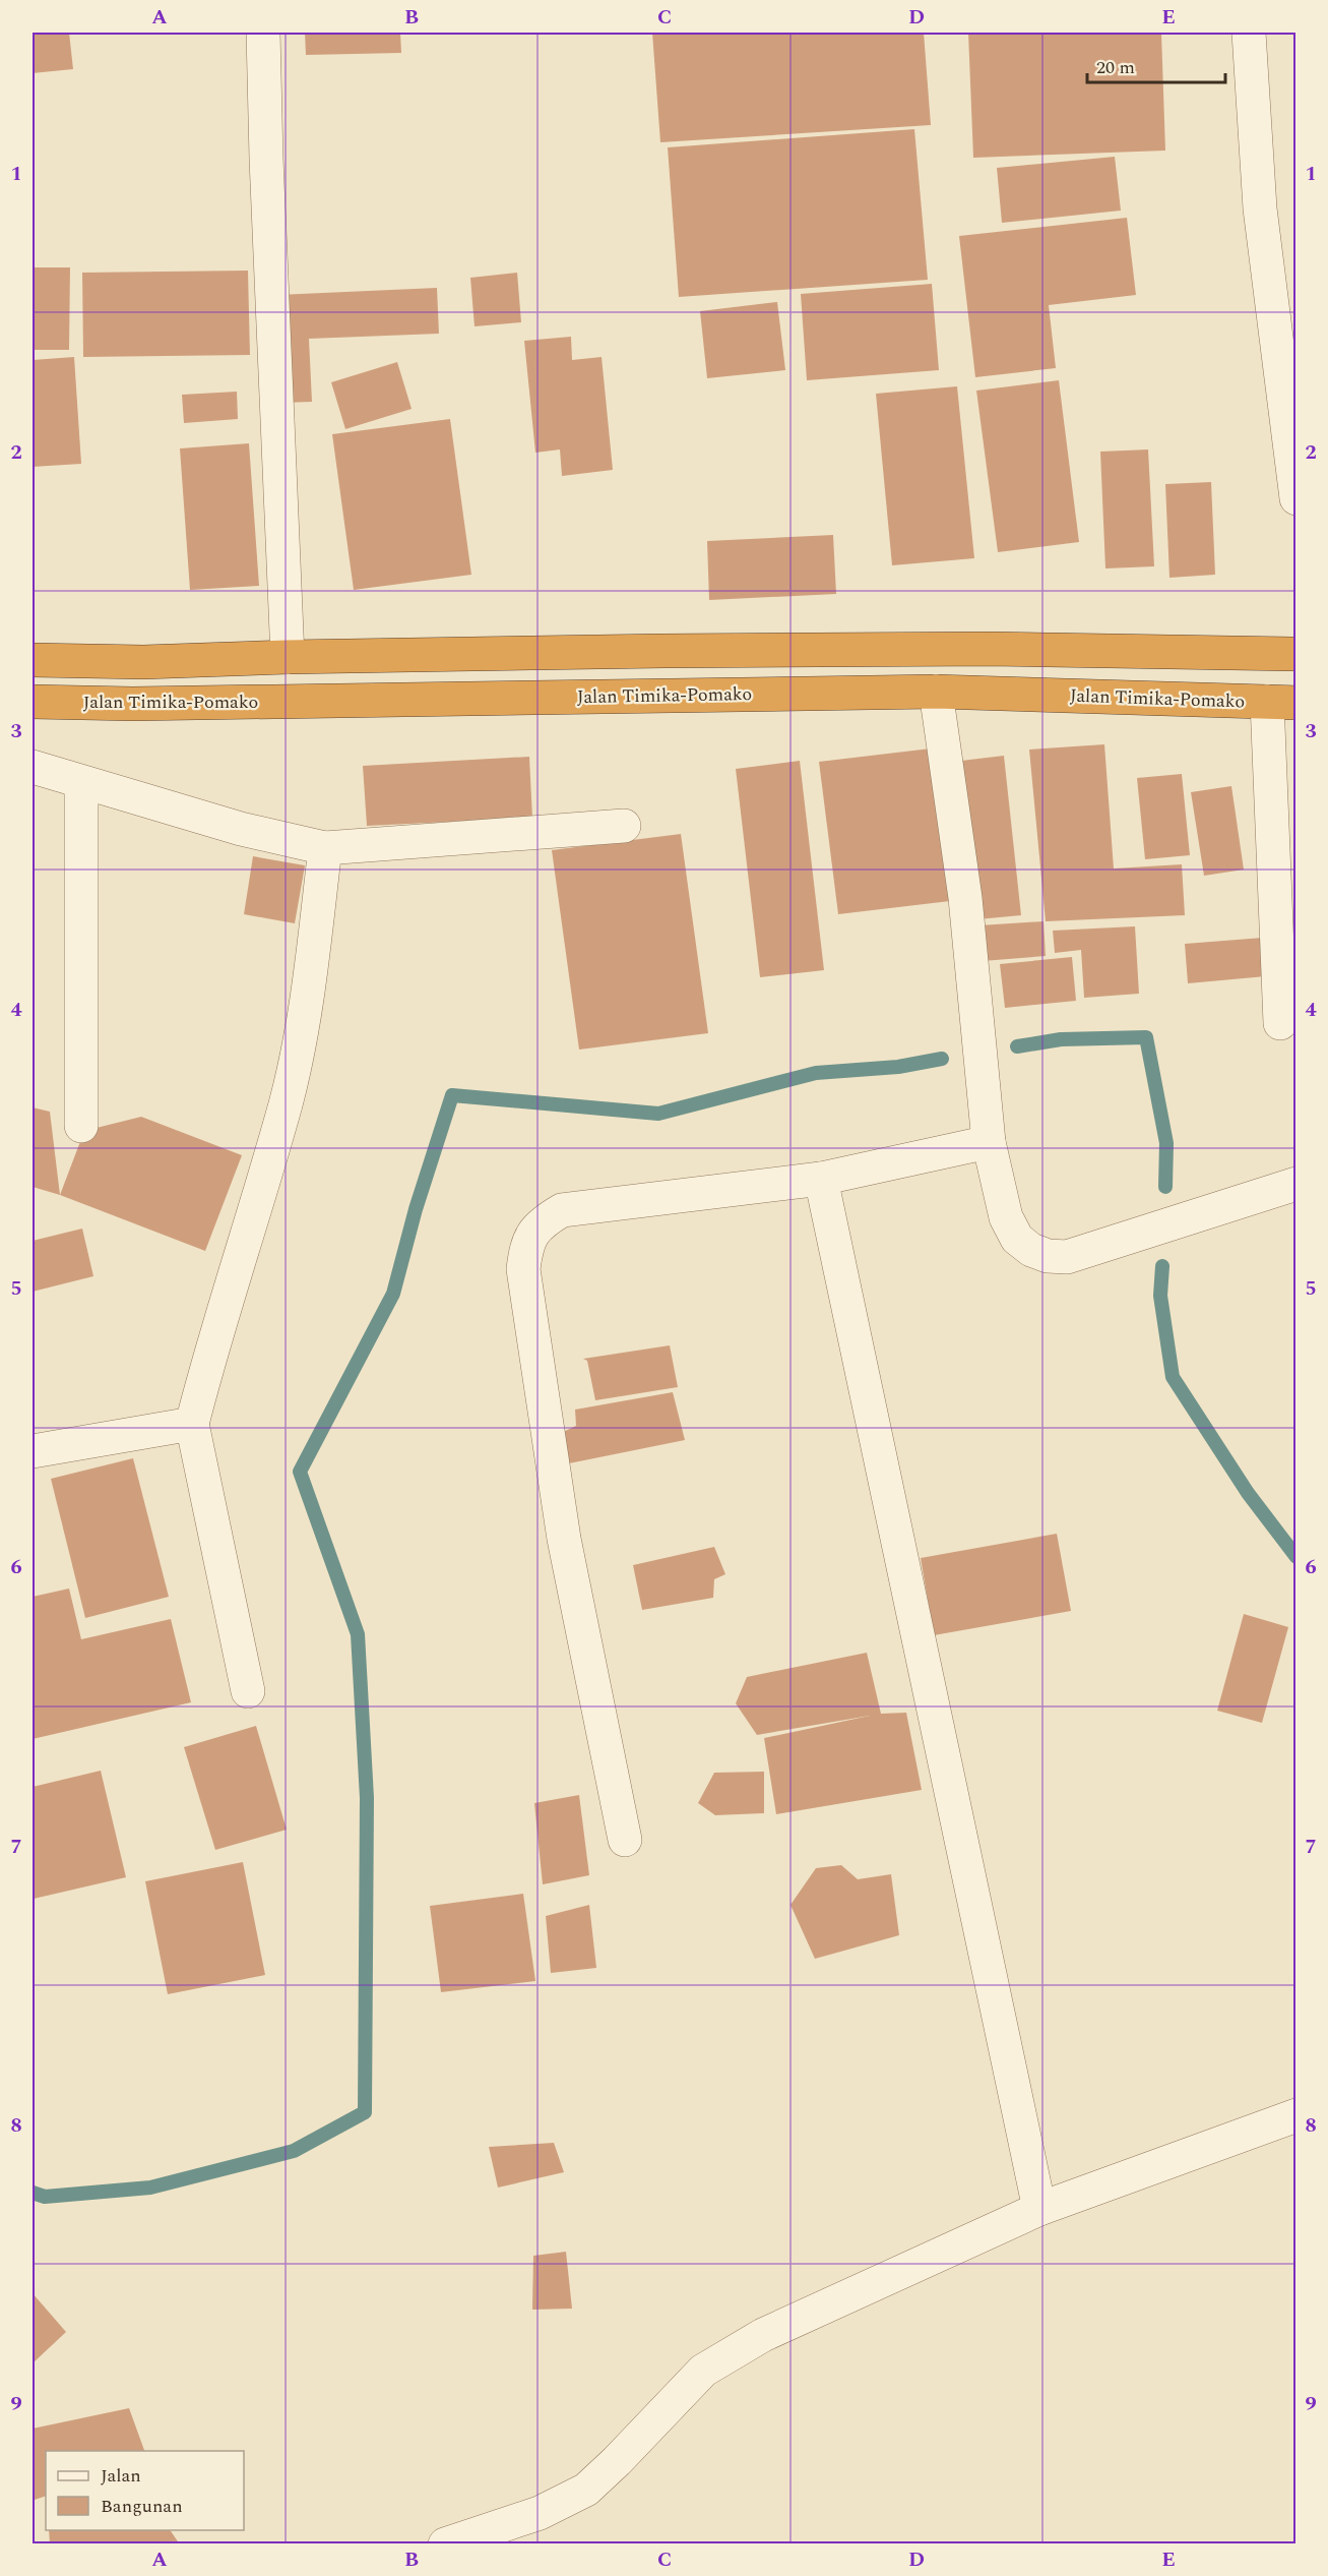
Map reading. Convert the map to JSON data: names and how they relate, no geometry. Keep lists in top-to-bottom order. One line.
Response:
{"streets":{"highway":["Jalan Timika-Pomako"]},"legend":["Jalan","Bangunan"],"scale_bar":"20 m","grid":{"columns":["A","B","C","D","E"],"rows":["1","2","3","4","5","6","7","8","9"]}}
